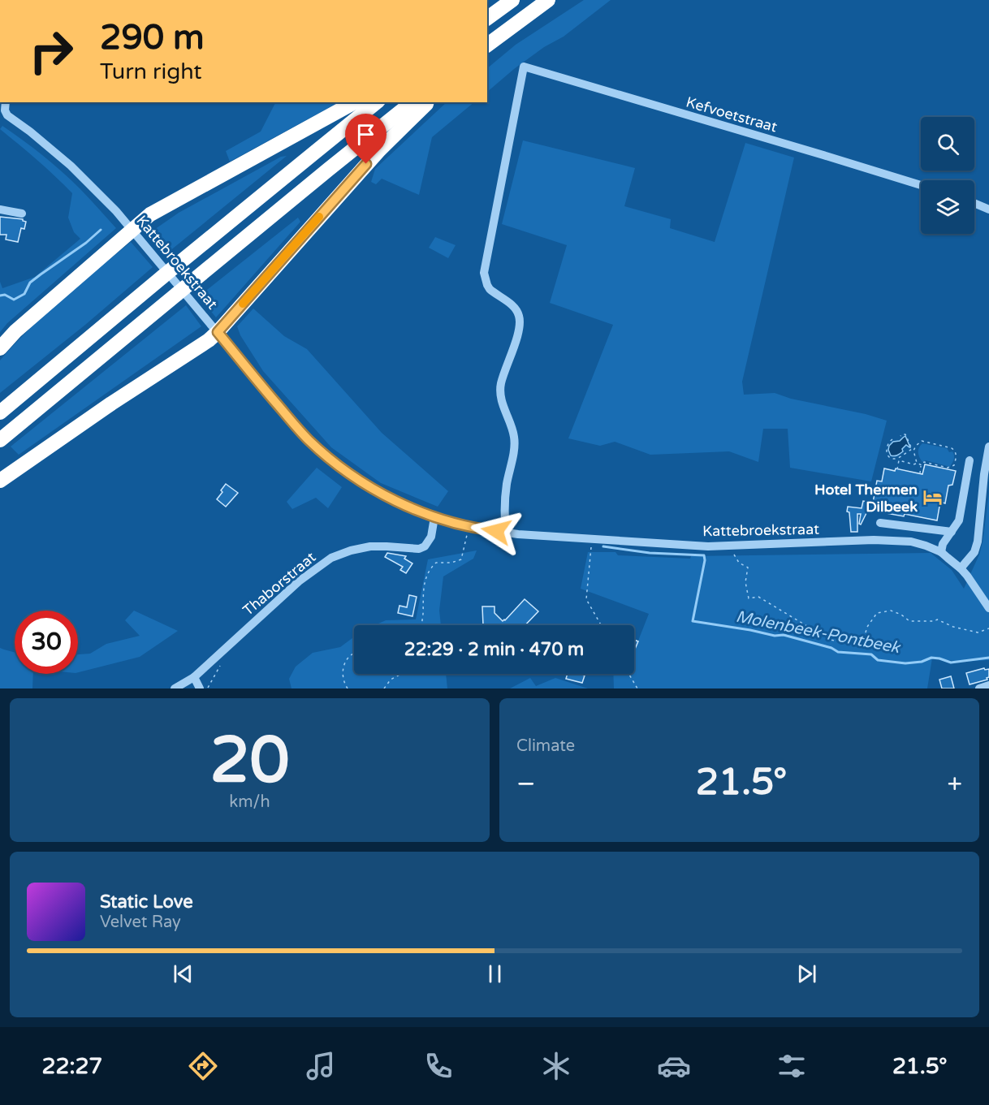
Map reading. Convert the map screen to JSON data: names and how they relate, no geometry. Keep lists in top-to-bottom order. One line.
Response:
{"streets":{"street":["Kefvoetstraat","Kattebroekstraat","Thaborstraat"]},"crossings":[["Kefvoetstraat","Kattebroekstraat"],["Kattebroekstraat","Thaborstraat"]],"water":["Molenbeek-Pontbeek"],"places":{"hotel":["Hotel Thermen Dilbeek"]},"page":{"turn":["290 m","Turn right"],"limit":"30","trip":"22:29 · 2 min · 470 m","tile":[["20","km/h"],"Climate"],"heat":["−","21.5°","+"],"song":["Static Love","Velvet Ray"],"tabs":["22:27","21.5°"]}}
